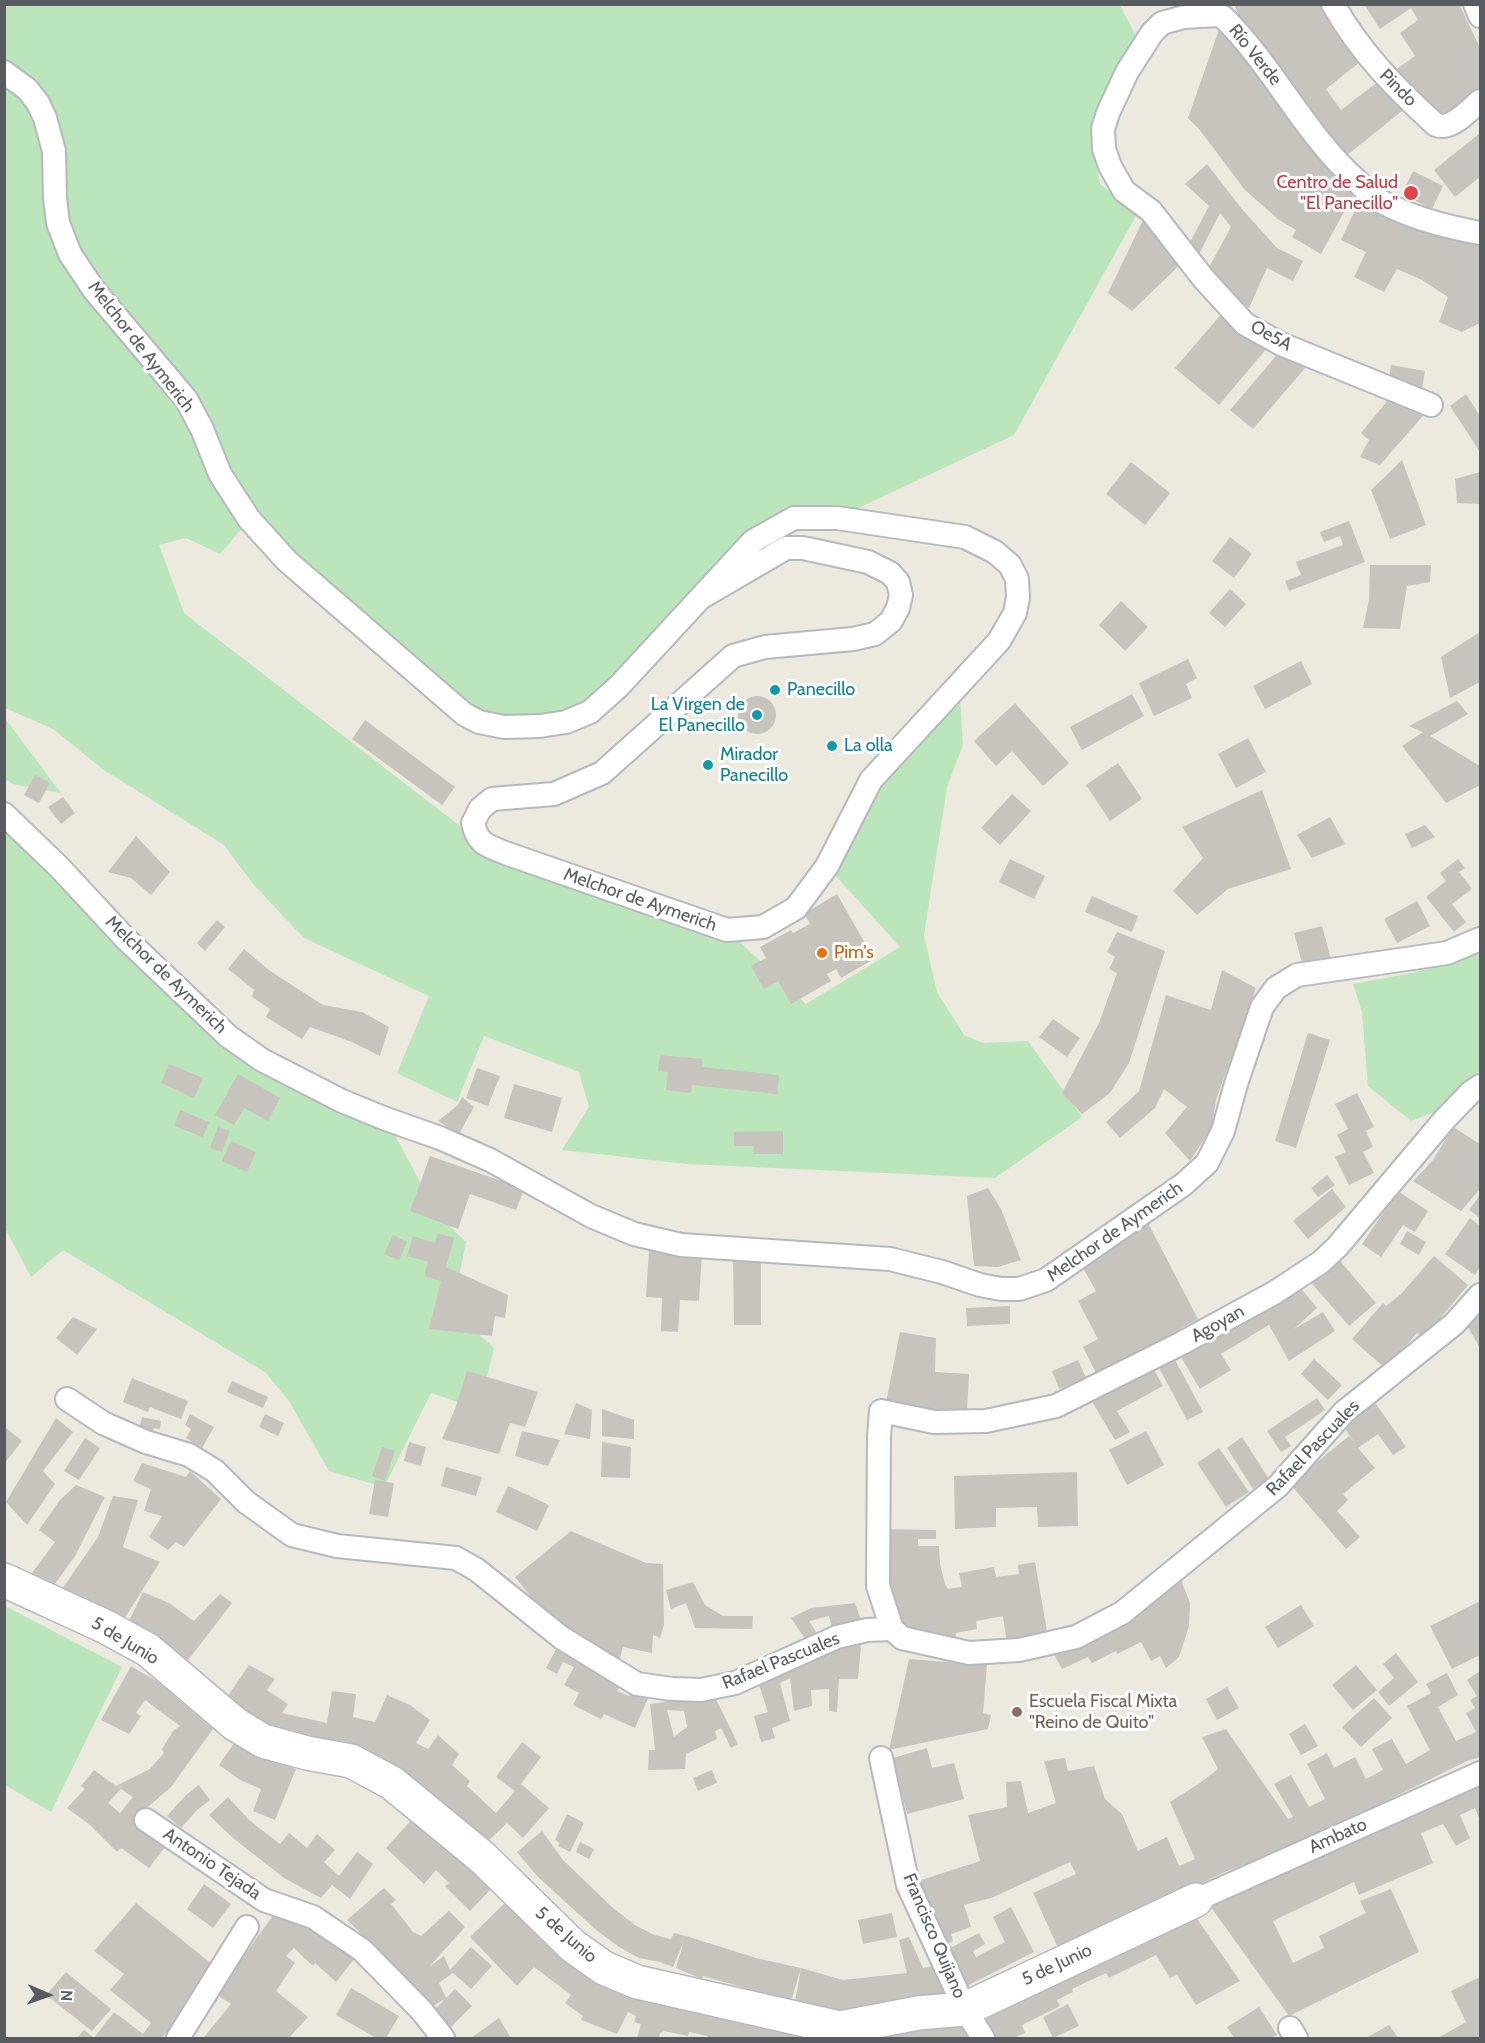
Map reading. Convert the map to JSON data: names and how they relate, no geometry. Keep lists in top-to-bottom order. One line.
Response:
{"streets":{"street":["Río Verde","Pindo","Oe5A","Melchor de Aymerich","Agoyan","Rafael Pascuales","5 de Junio","Ambato","Antonio Tejada","Francisco Quijano"]},"crossings":[["Río Verde","Oe5A"],["Agoyan","Rafael Pascuales"],["5 de Junio","Ambato"],["5 de Junio","Francisco Quijano"]],"places":["Centro de Salud \"El Panecillo\"","Panecillo","La Virgen de El Panecillo","La olla","Mirador Panecillo","Pim's","Escuela Fiscal Mixta \"Reino de Quito\""],"north":"right"}
